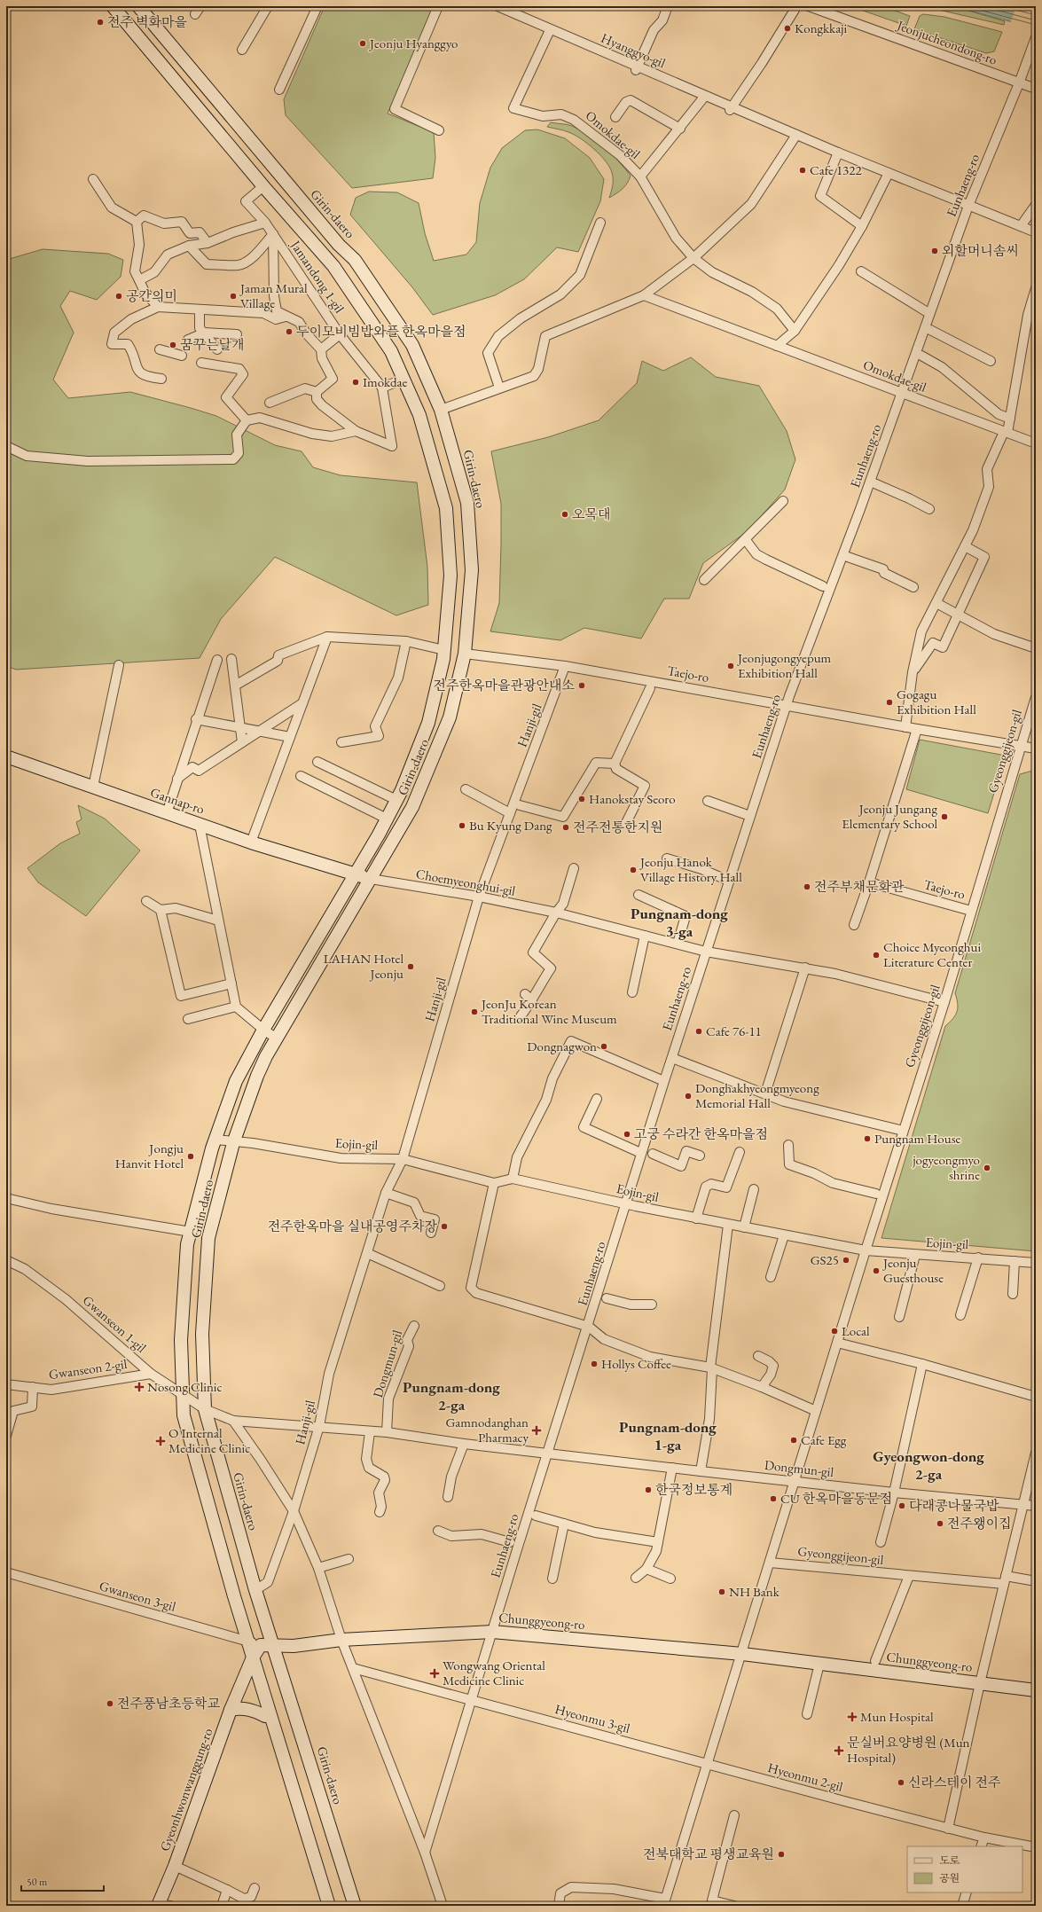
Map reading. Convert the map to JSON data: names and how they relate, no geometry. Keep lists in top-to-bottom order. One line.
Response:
{"streets":{"street":["Jeonjucheondong-ro","Hyanggyo-gil","Omokdae-gil","Eunhaeng-ro","Girin-daero","Jamandong 1-gil","Taejo-ro","Hanji-gil","Gyeonggijeon-gil","Gannap-ro","Choemyeonghui-gil","Eojin-gil","Gwanseon 1-gil","Dongmun-gil","Gwanseon 2-gil","Gwanseon 3-gil","Chunggyeong-ro","Hyeonmu 3-gil","Hyeonmu 2-gil","Gyeonhwonwanggung-ro"]},"crossings":[["Jeonjucheondong-ro","Eunhaeng-ro"],["Hyanggyo-gil","Omokdae-gil"],["Hyanggyo-gil","Eunhaeng-ro"],["Omokdae-gil","Eunhaeng-ro"],["Eunhaeng-ro","Taejo-ro"],["Eunhaeng-ro","Choemyeonghui-gil"],["Eunhaeng-ro","Eojin-gil"],["Eunhaeng-ro","Dongmun-gil"],["Eunhaeng-ro","Chunggyeong-ro"],["Girin-daero","Jamandong 1-gil"],["Girin-daero","Taejo-ro"],["Girin-daero","Hanji-gil"],["Girin-daero","Gannap-ro"],["Girin-daero","Choemyeonghui-gil"],["Girin-daero","Eojin-gil"],["Girin-daero","Gwanseon 1-gil"],["Girin-daero","Gwanseon 3-gil"],["Girin-daero","Chunggyeong-ro"],["Girin-daero","Gyeonhwonwanggung-ro"],["Taejo-ro","Hanji-gil"],["Taejo-ro","Gyeonggijeon-gil"],["Hanji-gil","Choemyeonghui-gil"],["Hanji-gil","Eojin-gil"],["Hanji-gil","Dongmun-gil"],["Gyeonggijeon-gil","Choemyeonghui-gil"],["Gyeonggijeon-gil","Eojin-gil"],["Gyeonggijeon-gil","Dongmun-gil"],["Gyeonggijeon-gil","Chunggyeong-ro"],["Gannap-ro","Choemyeonghui-gil"],["Gwanseon 1-gil","Dongmun-gil"],["Gwanseon 1-gil","Gwanseon 2-gil"],["Gwanseon 3-gil","Chunggyeong-ro"],["Gwanseon 3-gil","Gyeonhwonwanggung-ro"],["Chunggyeong-ro","Gyeonhwonwanggung-ro"],["Hyeonmu 3-gil","Hyeonmu 2-gil"]],"districts":["Pungnam-dong 3-ga","Pungnam-dong 2-ga","Pungnam-dong 1-ga","Gyeongwon-dong 2-ga"],"places":{"other":["전주 벽화마을","Kongkkaji","Jeonju Hyanggyo","Cafe 1322","외할머니솜씨","공간의미","Jaman Mural Village","두이모비빔밥와플 한옥마을점","꿈꾸는날개","Imokdae","오목대","Jeonjugongyepum Exhibition Hall","전주한옥마을관광안내소","Gogagu Exhibition Hall","Hanokstay Seoro","Jeonju Jungang Elementary School","Bu Kyung Dang","전주전통한지원","Jeonju Hanok Village History Hall","전주부채문화관","Choice Myeonghui Literature Center","LAHAN Hotel Jeonju","JeonJu Korean Traditional Wine Museum","Cafe 76-11","Dongnagwon","Donghakhyeongmyeong Memorial Hall","고궁 수라간 한옥마을점","Pungnam House","Jongju Hanvit Hotel","jogyeongmyo shrine","전주한옥마을 실내공영주차장","GS25","Jeonju Guesthouse","Local","Hollys Coffee","Cafe Egg","한국정보통계","CU 한옥마을동문점","다래콩나물국밥","전주왱이집","NH Bank","전주풍남초등학교","신라스테이 전주","전북대학교 평생교육원"],"health":["Nosong Clinic","Gamnodanghan Pharmacy","O Internal Medicine Clinic","Wongwang Oriental Medicine Clinic","Mun Hospital","문실버요양병원 (Mun Hospital)"]},"legend":["도로","공원"],"scale_bar":"50 m"}
